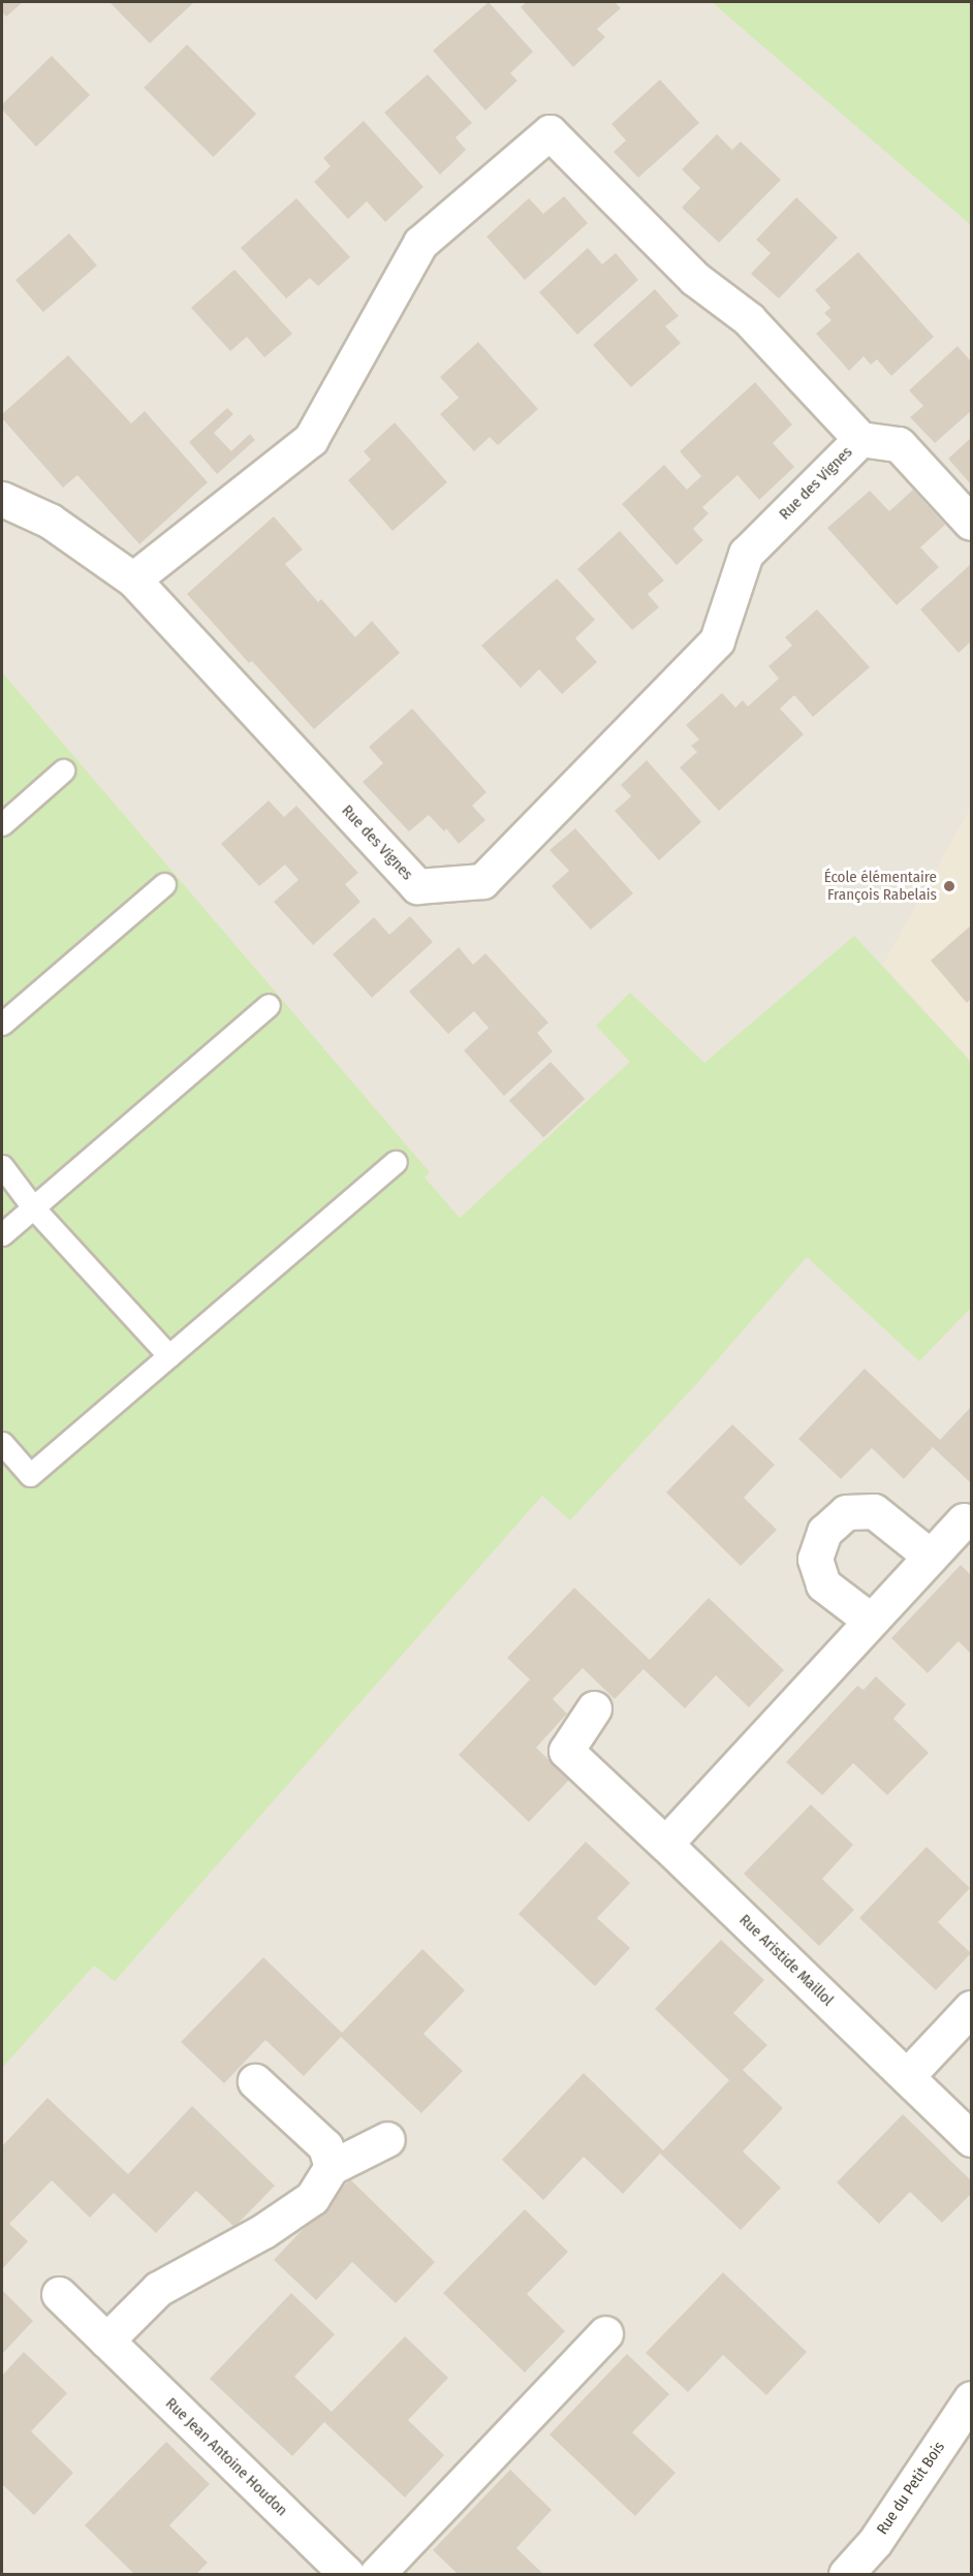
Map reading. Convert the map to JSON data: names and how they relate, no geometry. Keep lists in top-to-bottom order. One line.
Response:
{"streets":{"street":["Rue des Vignes","Rue Aristide Maillol","Rue Jean Antoine Houdon","Rue du Petit Bois"]},"places":["École élémentaire François Rabelais"]}
